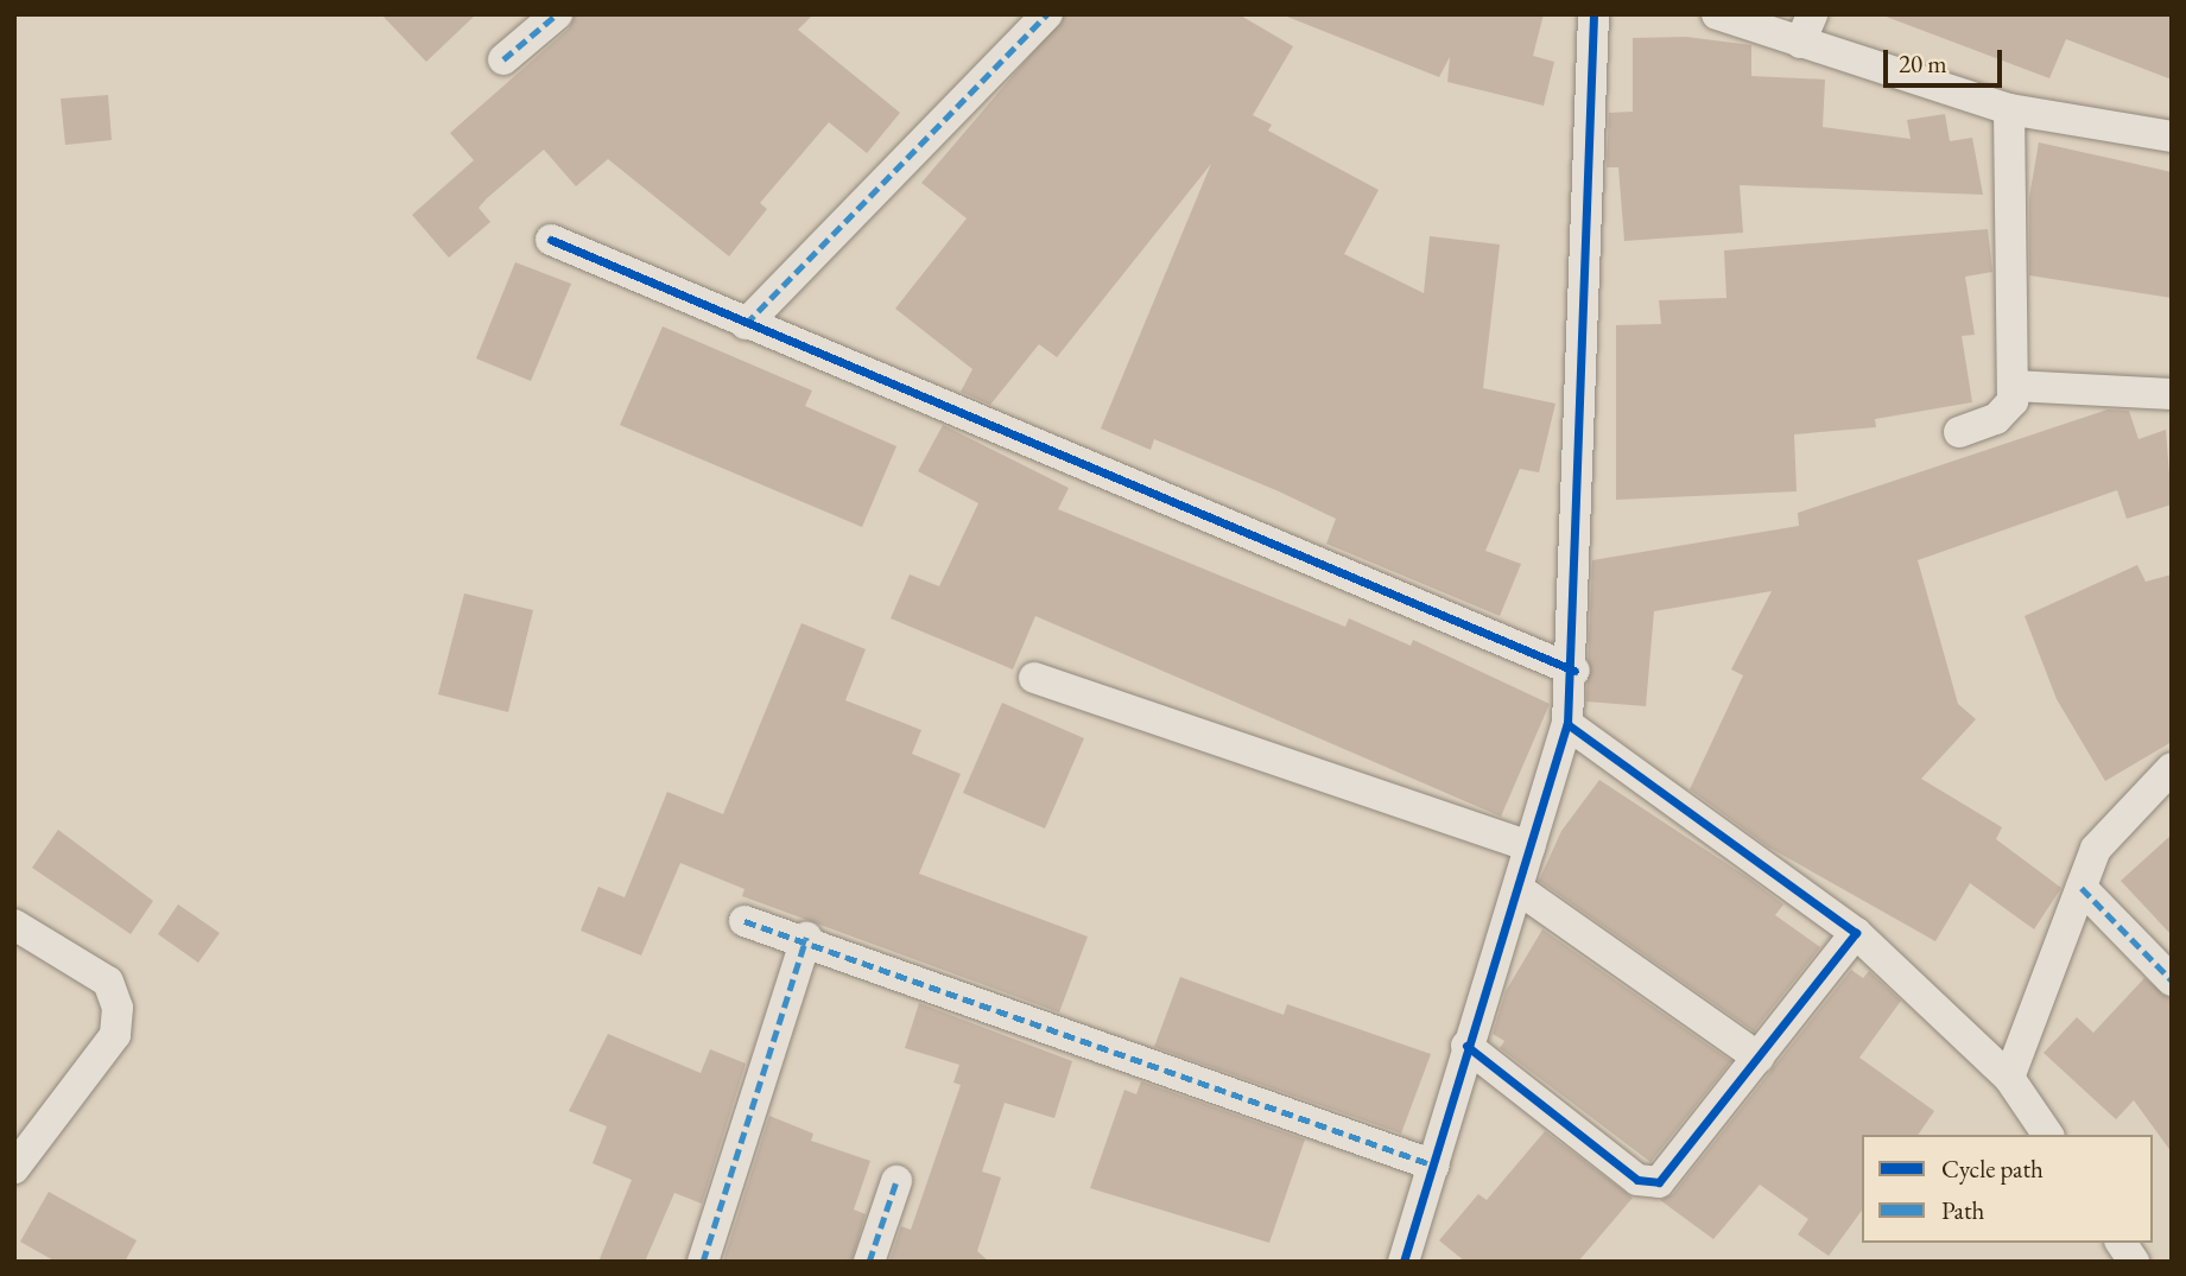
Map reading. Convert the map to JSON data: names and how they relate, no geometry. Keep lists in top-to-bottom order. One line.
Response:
{"legend":["Cycle path","Path"],"scale_bar":"20 m"}
